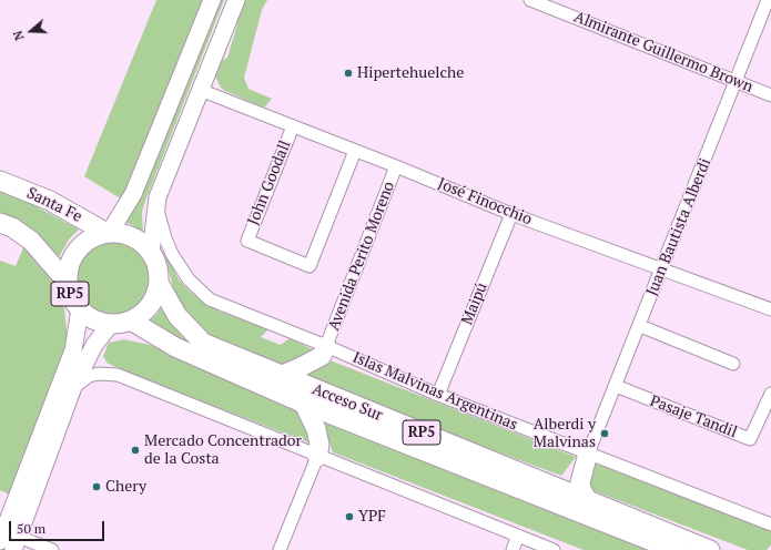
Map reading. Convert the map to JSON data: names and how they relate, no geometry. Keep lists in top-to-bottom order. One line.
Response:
{"streets":{"main road":["Santa Fe","RP5","Acceso Sur"],"street":["Almirante Guillermo Brown","John Goodall","José Finocchio","Juan Bautista Alberdi","Avenida Perito Moreno","Maipú","Islas Malvinas Argentinas","Pasaje Tandil"]},"crossings":[["Almirante Guillermo Brown","Juan Bautista Alberdi"],["John Goodall","José Finocchio"],["José Finocchio","Juan Bautista Alberdi"],["José Finocchio","Avenida Perito Moreno"],["José Finocchio","Maipú"],["Santa Fe","RP5"],["Santa Fe","Acceso Sur"],["Juan Bautista Alberdi","Islas Malvinas Argentinas"],["Juan Bautista Alberdi","Pasaje Tandil"],["Avenida Perito Moreno","Islas Malvinas Argentinas"],["RP5","Acceso Sur"],["Maipú","Islas Malvinas Argentinas"]],"places":["Hipertehuelche","Alberdi y Malvinas","Mercado Concentrador de la Costa","Chery","YPF"],"scale_bar":"50 m","north":"left"}
